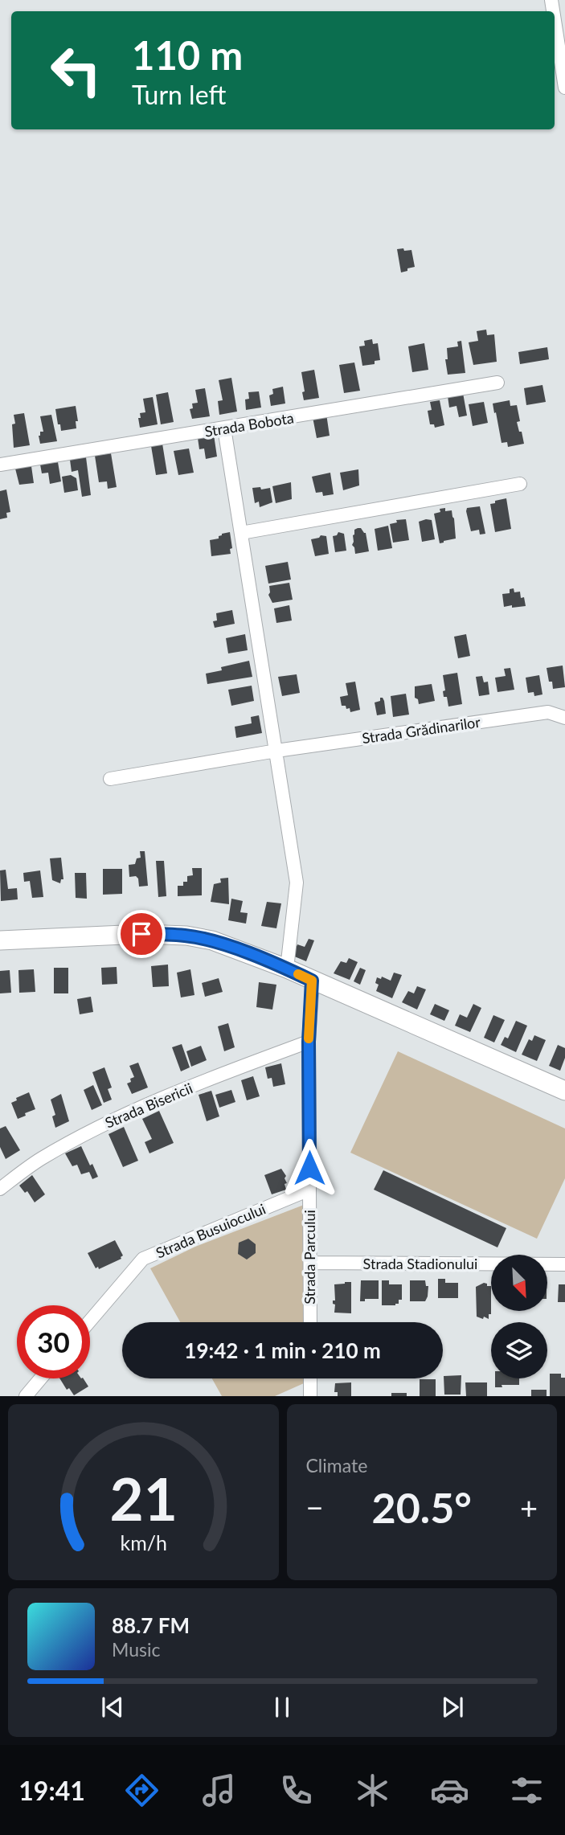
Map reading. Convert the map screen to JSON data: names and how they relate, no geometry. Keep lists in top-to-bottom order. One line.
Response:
{"streets":{"street":["Strada Bobota","Strada Grădinarilor","Strada Bisericii","Strada Busuiocului","Strada Parcului","Strada Stadionului"]},"crossings":[["Strada Bisericii","Strada Parcului"],["Strada Busuiocului","Strada Parcului"],["Strada Parcului","Strada Stadionului"]],"north":"bottom right","page":{"turn":["110 m","Turn left"],"limit":"30","trip":"19:42 · 1 min · 210 m","tile":"Climate","heat":["−","20.5°","+"],"song":["88.7 FM","Music"],"tabs":"19:41","gauge":["21","km/h"]}}
